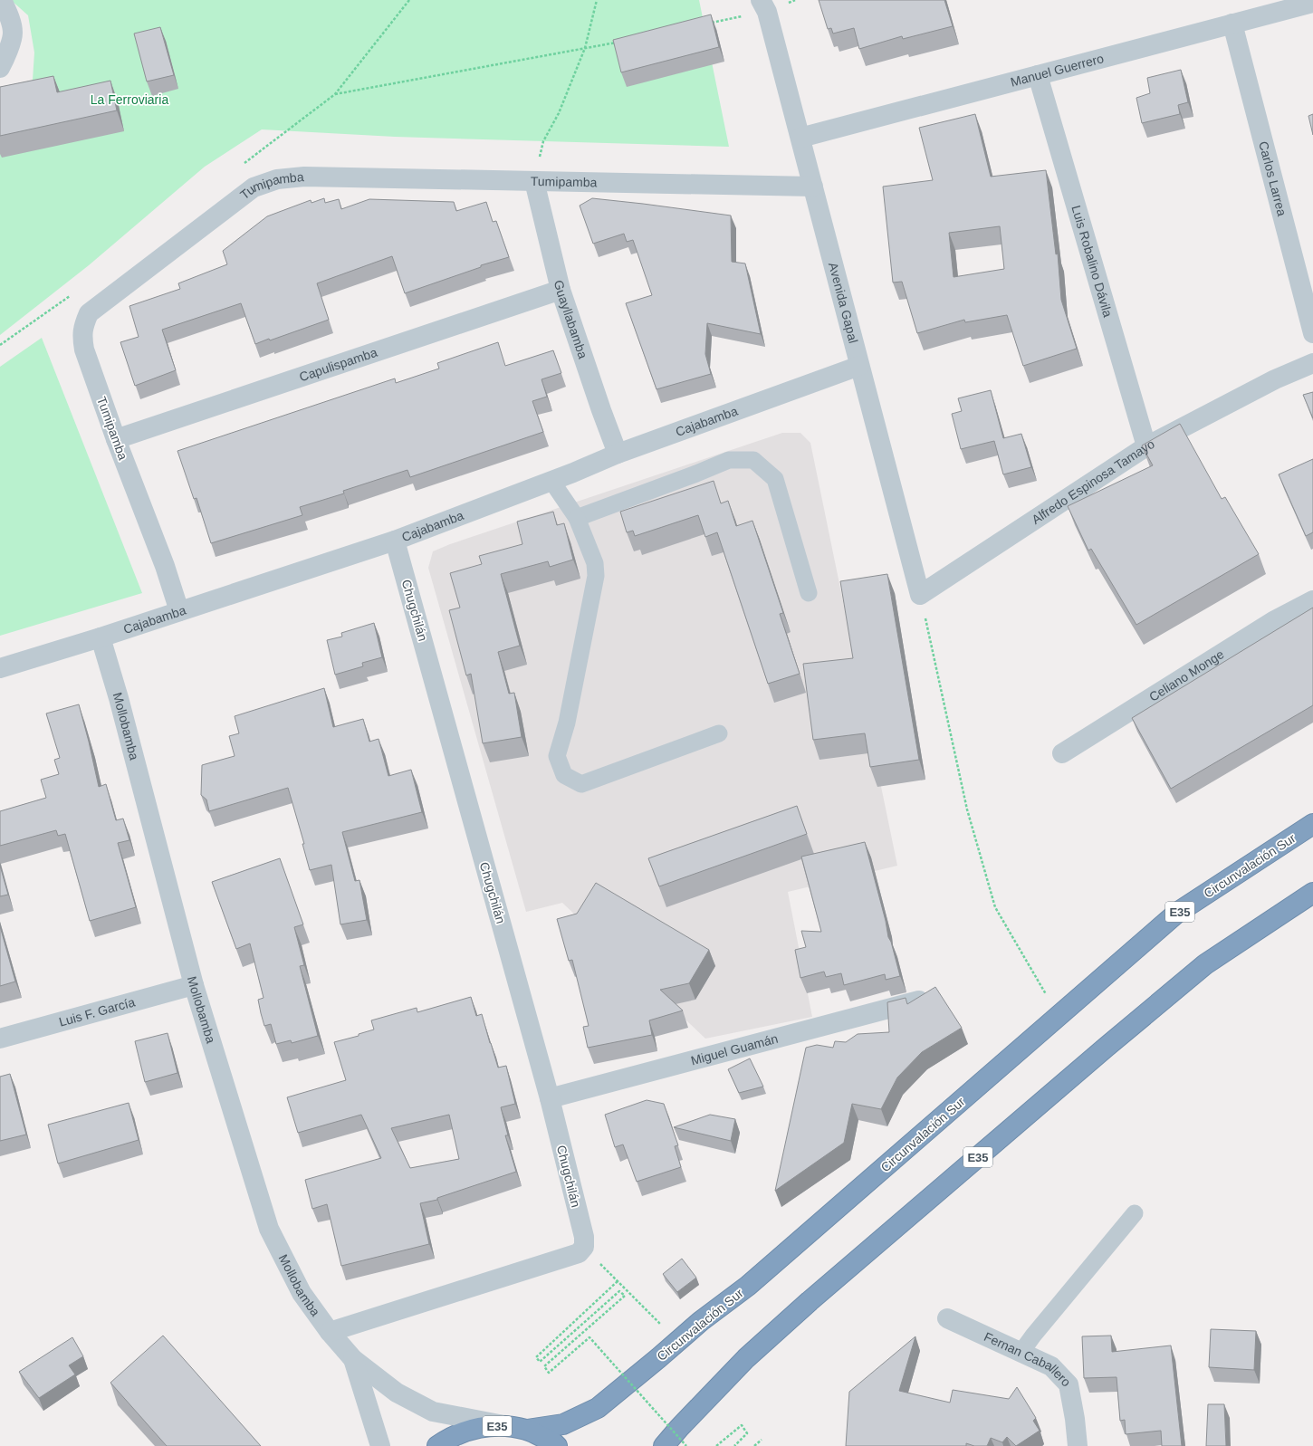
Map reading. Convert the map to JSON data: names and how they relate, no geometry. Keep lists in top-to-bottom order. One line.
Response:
{"streets":{"highway":["Circunvalación Sur","E35"],"street":["Manuel Guerrero","Carlos Larrea","Tumipamba","Luis Robalino Dávila","Avenida Gapal","Guayllabamba","Capulispamba","Cajabamba","Alfredo Espinosa Tamayo","Chugchilán","Celiano Monge","Mollobamba","Luis F. García","Miguel Guamán","Fernan Caballero"]},"crossings":[["Manuel Guerrero","Carlos Larrea"],["Manuel Guerrero","Luis Robalino Dávila"],["Manuel Guerrero","Avenida Gapal"],["Tumipamba","Avenida Gapal"],["Tumipamba","Guayllabamba"],["Tumipamba","Capulispamba"],["Tumipamba","Cajabamba"],["Luis Robalino Dávila","Alfredo Espinosa Tamayo"],["Avenida Gapal","Cajabamba"],["Avenida Gapal","Alfredo Espinosa Tamayo"],["Guayllabamba","Capulispamba"],["Guayllabamba","Cajabamba"],["Cajabamba","Chugchilán"],["Cajabamba","Mollobamba"],["Chugchilán","Miguel Guamán"],["Mollobamba","Circunvalación Sur"],["Mollobamba","E35"],["Mollobamba","Luis F. García"],["Circunvalación Sur","E35"]],"parks":["La Ferroviaria"]}
